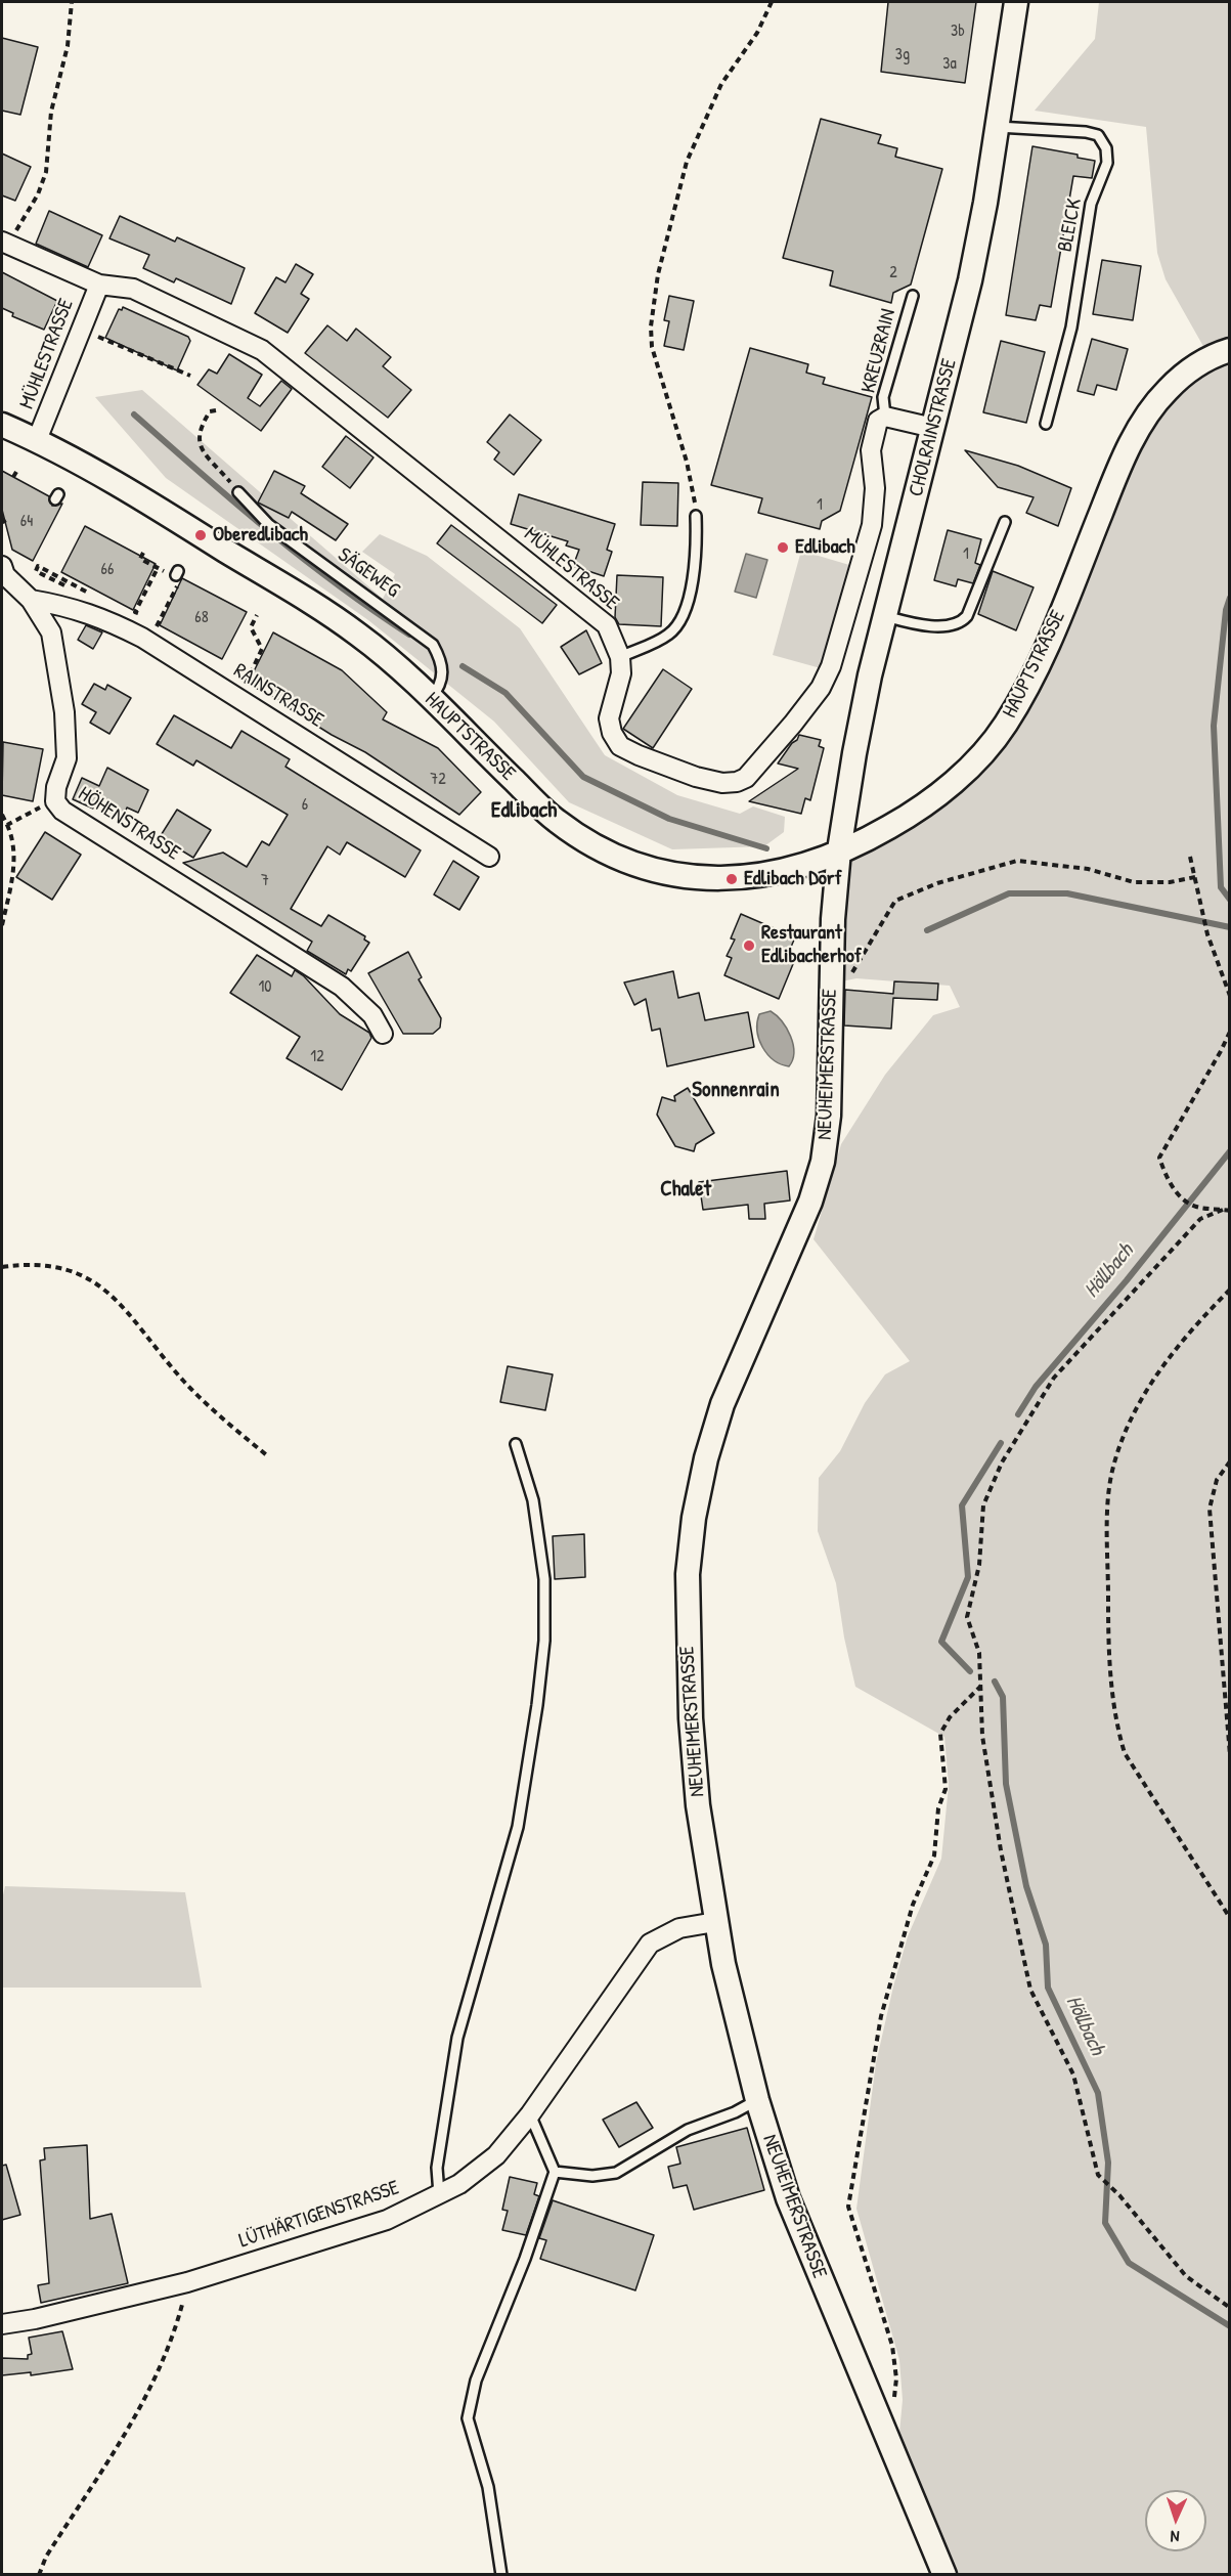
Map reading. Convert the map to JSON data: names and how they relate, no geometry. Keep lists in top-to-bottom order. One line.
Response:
{"streets":{"street":["MÜHLESTRASSE","CHOLRAINSTRASSE","HAUPTSTRASSE","RAINSTRASSE","HÖHENSTRASSE","NEUHEIMERSTRASSE","LÜTHÄRTIGENSTRASSE"],"lane":["BLEICK","KREUZRAIN","SÄGEWEG"]},"crossings":[["BLEICK","CHOLRAINSTRASSE"],["KREUZRAIN","MÜHLESTRASSE"],["MÜHLESTRASSE","HAUPTSTRASSE"],["CHOLRAINSTRASSE","HAUPTSTRASSE"],["CHOLRAINSTRASSE","NEUHEIMERSTRASSE"],["SÄGEWEG","HAUPTSTRASSE"],["HAUPTSTRASSE","NEUHEIMERSTRASSE"],["RAINSTRASSE","HÖHENSTRASSE"],["NEUHEIMERSTRASSE","LÜTHÄRTIGENSTRASSE"]],"districts":["Edlibach","Sonnenrain","Chalet"],"water":["Höllbach"],"places":["Oberedlibach","Edlibach","Edlibach Dorf","Restaurant Edlibacherhof"],"house_numbers":["3b","3g","3a","2","1","64","1","66","68","72","6","7","10","12"],"north":"bottom"}
